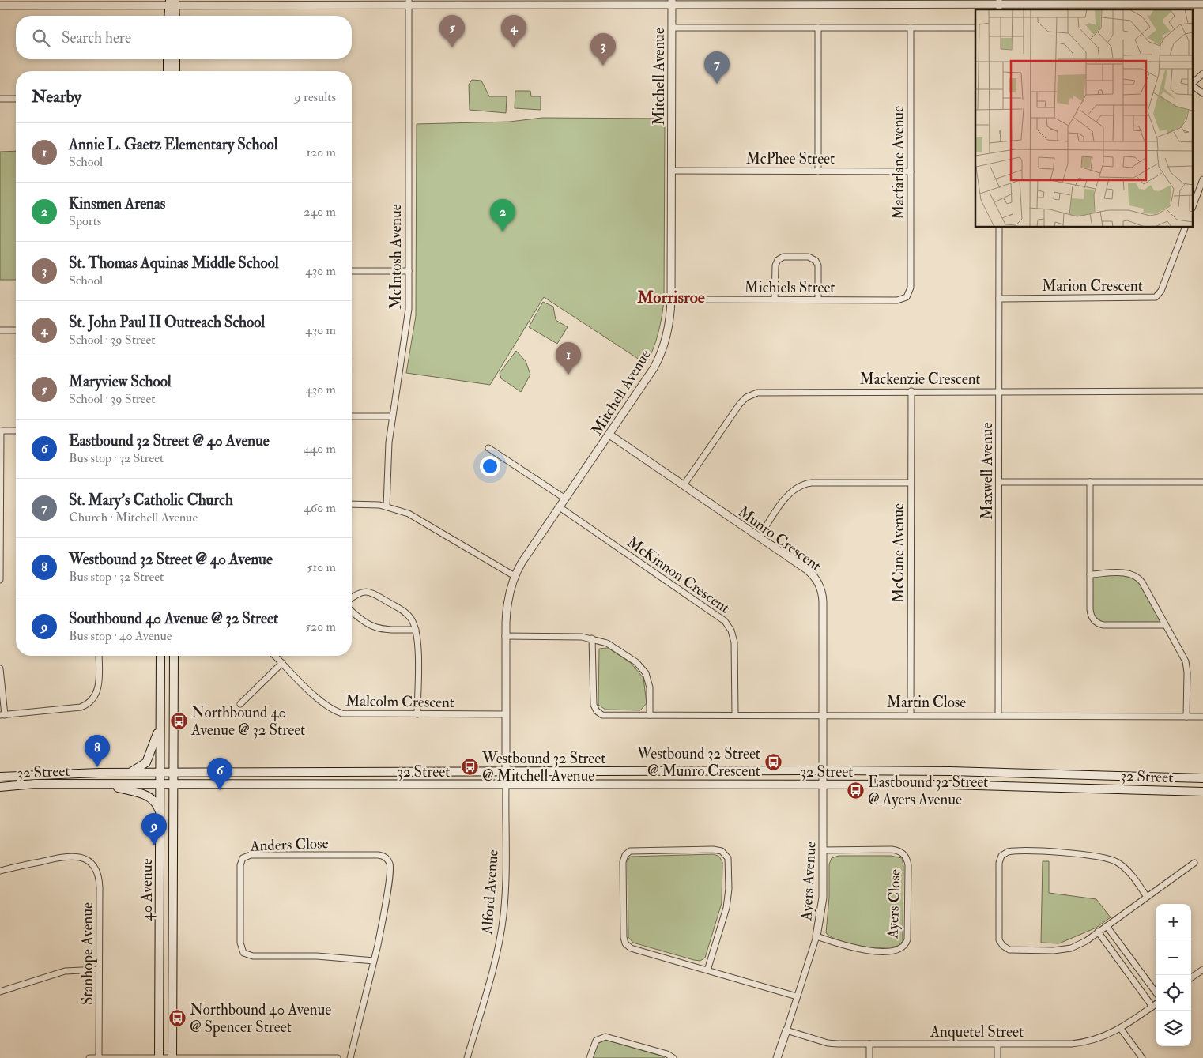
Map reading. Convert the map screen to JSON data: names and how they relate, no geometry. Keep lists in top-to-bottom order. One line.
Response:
{"streets":{"main road":["32 Street","40 Avenue"],"street":["Mitchell Avenue","McPhee Street","Macfarlane Avenue","McIntosh Avenue","Marion Crescent","Michiels Street","Mackenzie Crescent","Maxwell Avenue","Munro Crescent","McCune Avenue","McKinnon Crescent","Malcolm Crescent","Martin Close","Anders Close","Ayers Avenue","Alford Avenue","Ayers Close","Stanhope Avenue","Anquetel Street"]},"crossings":[["Mitchell Avenue","McPhee Street"],["Mitchell Avenue","Michiels Street"],["Mitchell Avenue","Munro Crescent"],["Mitchell Avenue","McKinnon Crescent"],["Mitchell Avenue","Malcolm Crescent"],["Mitchell Avenue","32 Street"],["Mitchell Avenue","Alford Avenue"],["McPhee Street","Macfarlane Avenue"],["Macfarlane Avenue","Michiels Street"],["Marion Crescent","Maxwell Avenue"],["Mackenzie Crescent","Maxwell Avenue"],["Mackenzie Crescent","Munro Crescent"],["Mackenzie Crescent","McCune Avenue"],["Maxwell Avenue","Martin Close"],["Munro Crescent","Martin Close"],["Munro Crescent","32 Street"],["Munro Crescent","Ayers Avenue"],["McCune Avenue","Martin Close"],["McKinnon Crescent","Martin Close"],["32 Street","Ayers Avenue"],["32 Street","40 Avenue"],["32 Street","Alford Avenue"],["Ayers Avenue","Ayers Close"],["Ayers Avenue","Anquetel Street"]],"districts":["Morrisroe"],"places":{"bus stop":["Northbound 40 Avenue @ 32 Street","Westbound 32 Street @ Munro Crescent","Westbound 32 Street @ Mitchell Avenue","Eastbound 32 Street @ Ayers Avenue","Northbound 40 Avenue @ Spencer Street"]},"page":{"pins":["4","5","3","7","2","1","8","6","9"],"search":"Search here","heading":["Nearby","9 results"],"list":[{"mark":"1","name":"Annie L. Gaetz Elementary School","note":"School","value":"120 m"},{"mark":"2","name":"Kinsmen Arenas","note":"Sports","value":"240 m"},{"mark":"3","name":"St. Thomas Aquinas Middle School","note":"School","value":"430 m"},{"mark":"4","name":"St. John Paul II Outreach School","note":"School · 39 Street","value":"430 m"},{"mark":"5","name":"Maryview School","note":"School · 39 Street","value":"430 m"},{"mark":"6","name":"Eastbound 32 Street @ 40 Avenue","note":"Bus stop · 32 Street","value":"440 m"},{"mark":"7","name":"St. Mary's Catholic Church","note":"Church · Mitchell Avenue","value":"460 m"},{"mark":"8","name":"Westbound 32 Street @ 40 Avenue","note":"Bus stop · 32 Street","value":"510 m"},{"mark":"9","name":"Southbound 40 Avenue @ 32 Street","note":"Bus stop · 40 Avenue","value":"520 m"}],"map_buttons":["+","−"]}}
